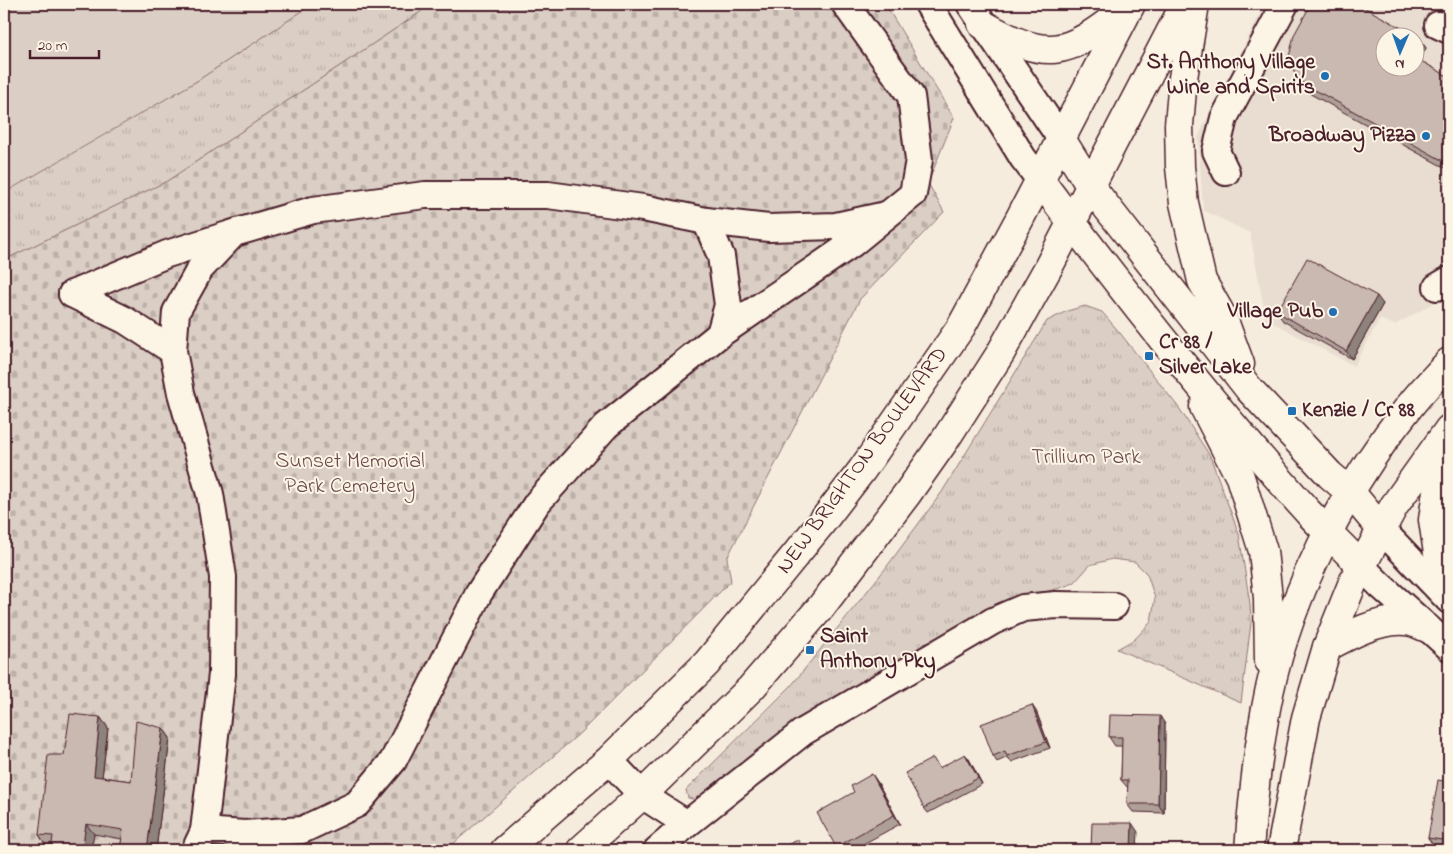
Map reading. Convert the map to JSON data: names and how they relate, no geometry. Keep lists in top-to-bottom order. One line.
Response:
{"streets":{"main road":["NEW BRIGHTON BOULEVARD"]},"parks":["Trillium Park","Sunset Memorial Park Cemetery"],"places":{"other":["St. Anthony Village Wine and Spirits","Broadway Pizza","Village Pub"],"transit":["Cr 88 / Silver Lake","Kenzie / Cr 88","Saint Anthony Pky"]},"scale_bar":"20 m","north":"bottom"}
